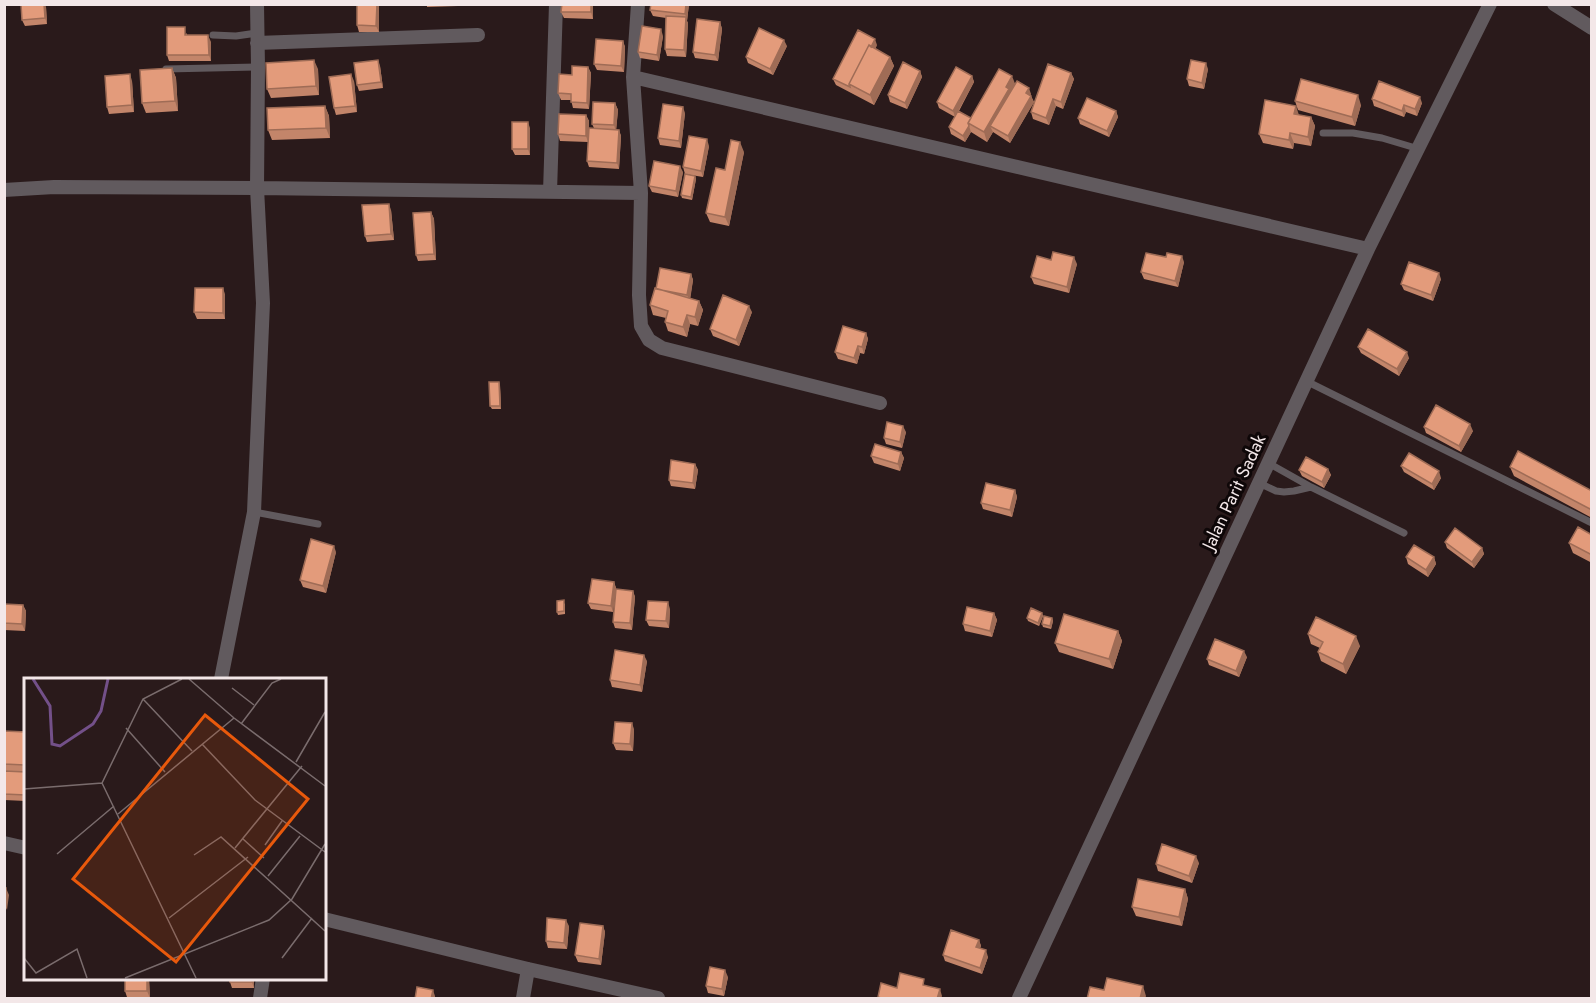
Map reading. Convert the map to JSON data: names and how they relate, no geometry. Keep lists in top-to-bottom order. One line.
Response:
{"streets":{"street":["Jalan Parit Sadak"]}}
